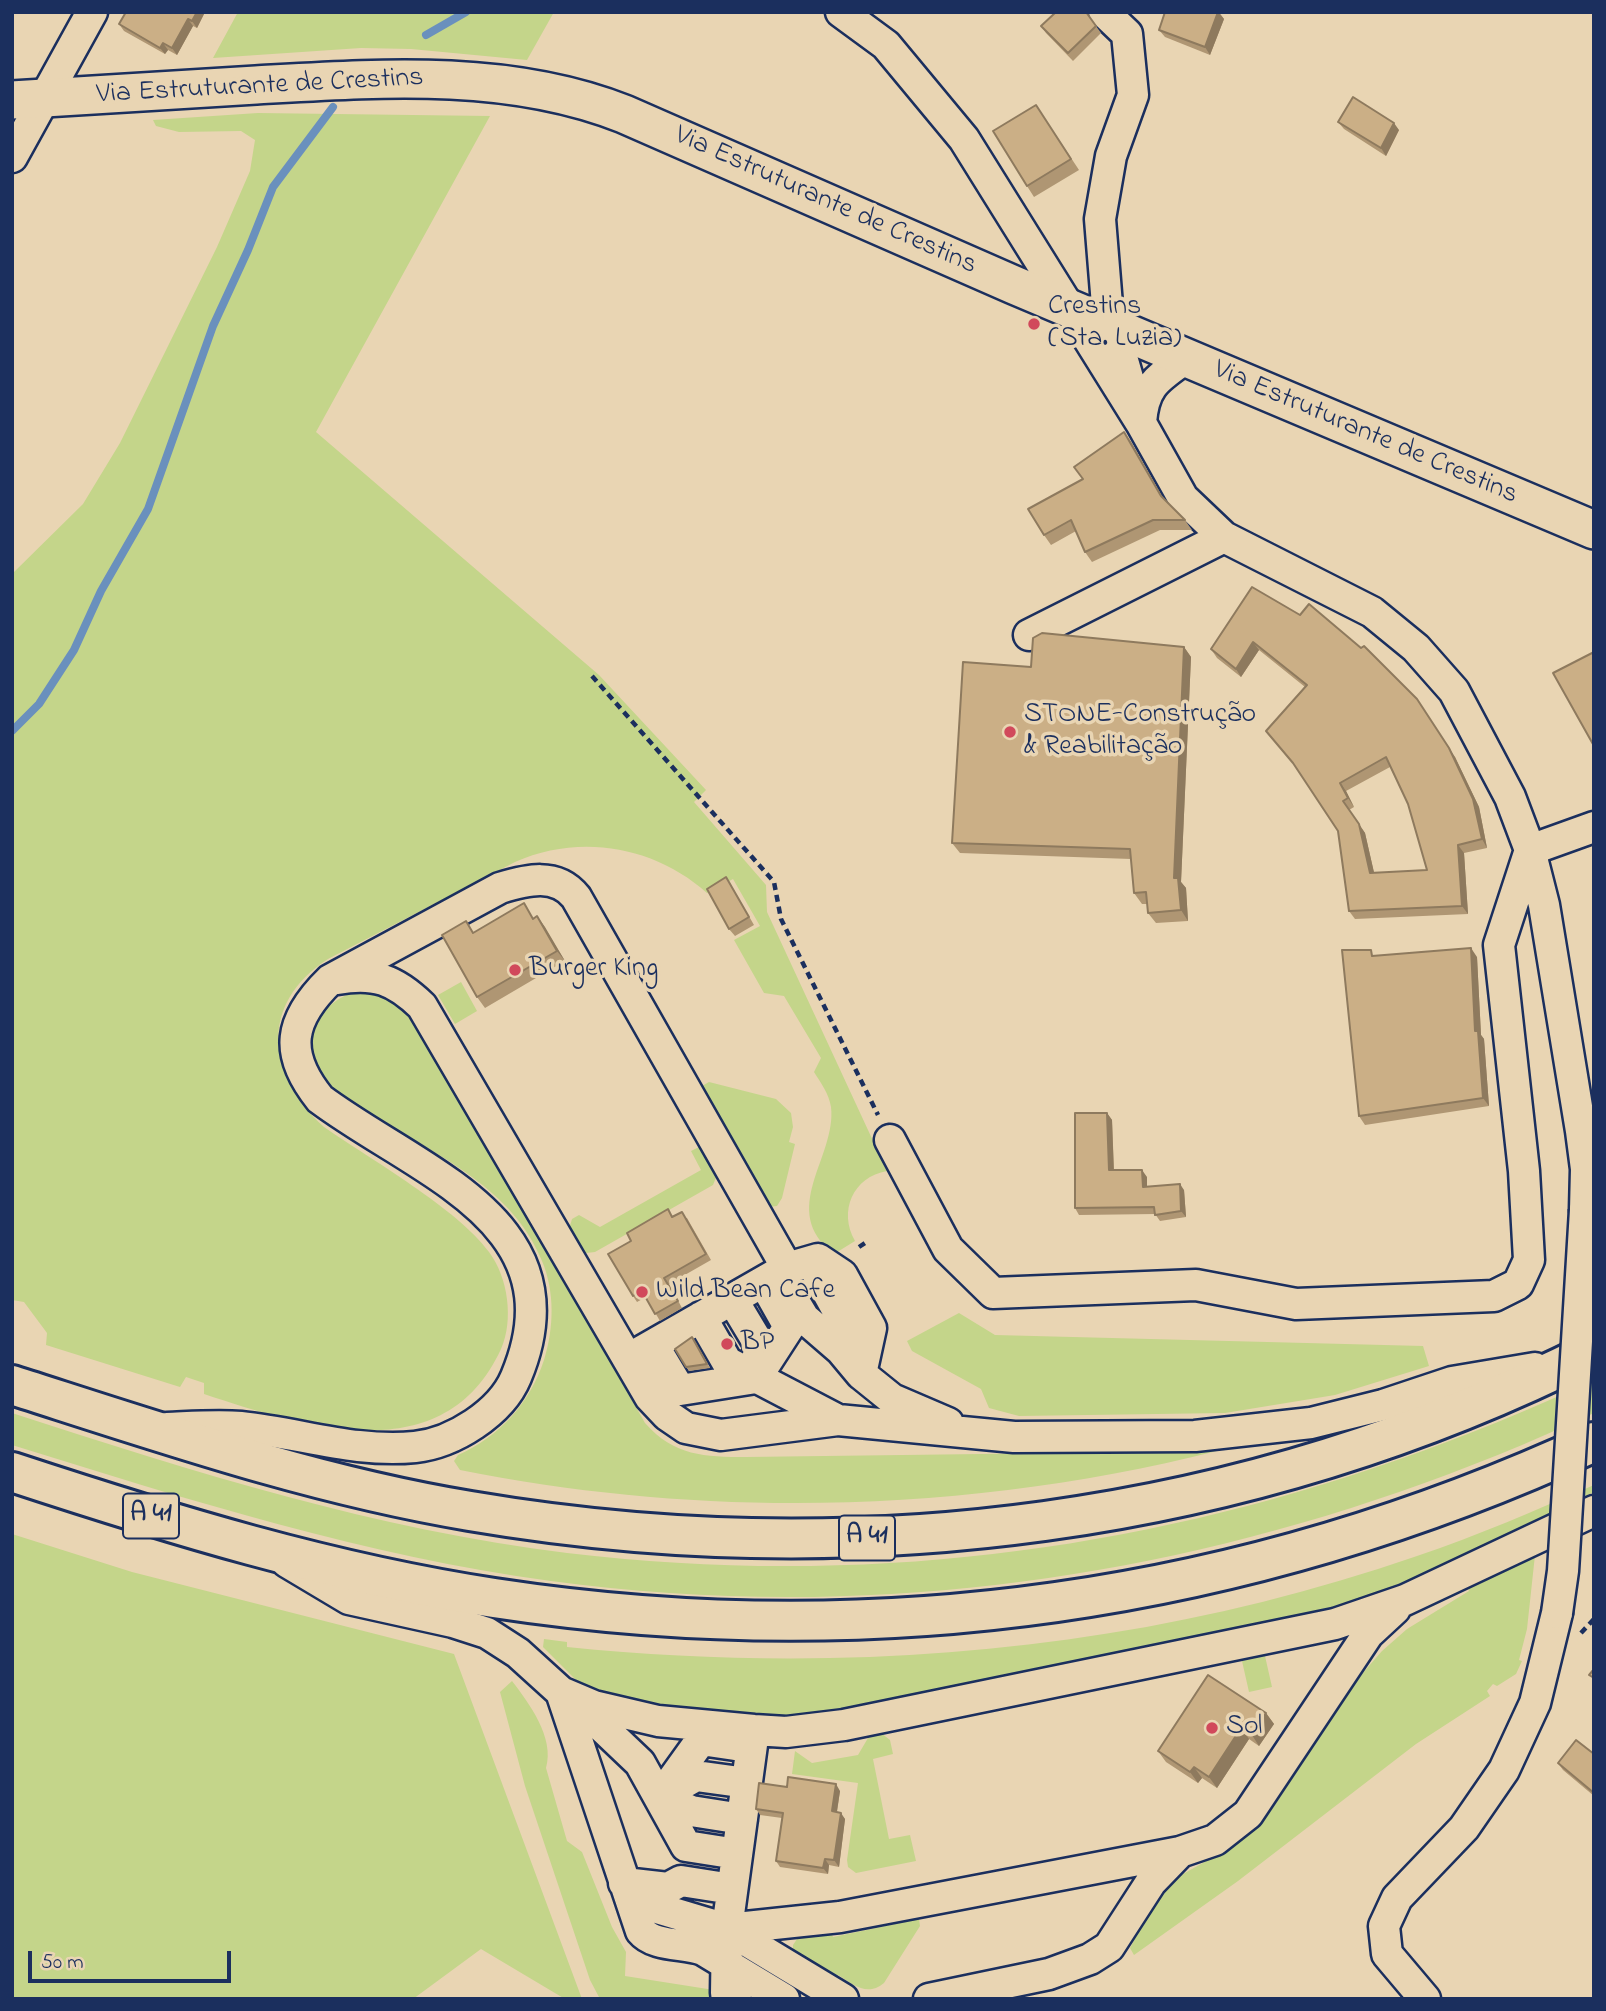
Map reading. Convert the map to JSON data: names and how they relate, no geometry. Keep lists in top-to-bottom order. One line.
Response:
{"streets":{"highway":["A 41"],"main road":["Via Estruturante de Crestins"]},"places":["Crestins (Sta. Luzia)","STONE-Construção & Reabilitação","Burger King","Wild Bean Cafe","BP","Sol"],"scale_bar":"50 m"}
